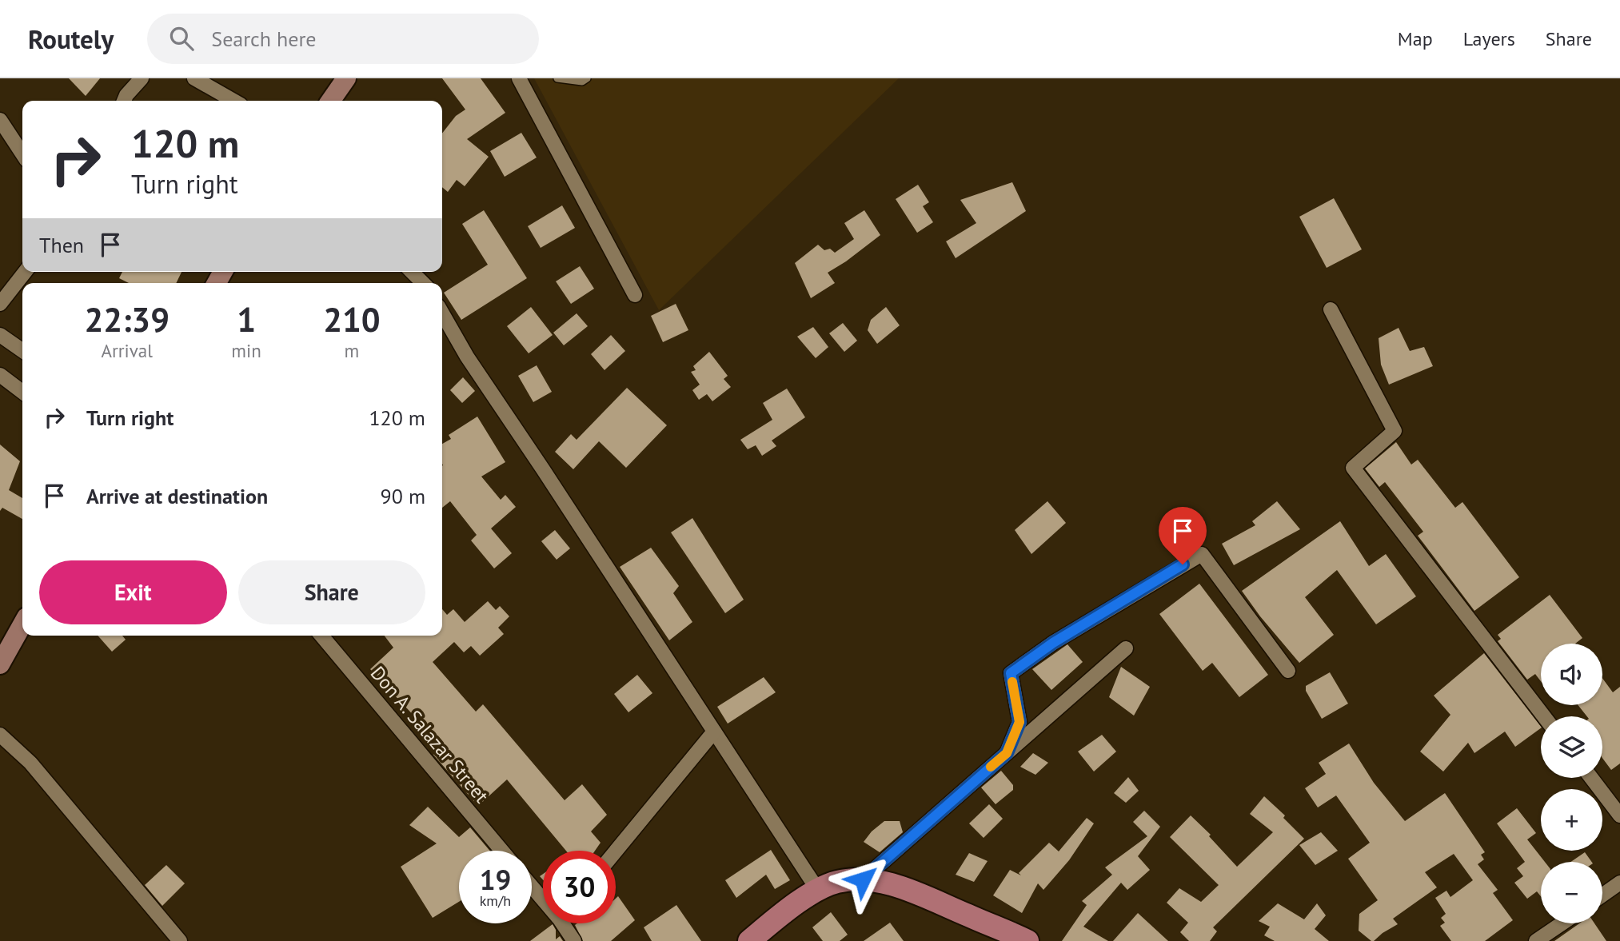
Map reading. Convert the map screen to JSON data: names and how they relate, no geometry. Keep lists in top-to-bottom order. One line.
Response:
{"streets":{"street":["Don A. Salazar Street"]},"page":{"header":"Routely","search":"Search here","nav":["Map","Layers","Share"],"turn":["120 m","Turn right"],"then":"Then","eta":["22:39","Arrival","1","min","210","m"],"list":[{"name":"Turn right","value":"120 m"},{"name":"Arrive at destination","value":"90 m"}],"buttons":["Exit","Share"],"map_buttons":["+","−"],"speed":"19 km/h","limit":"30"}}
